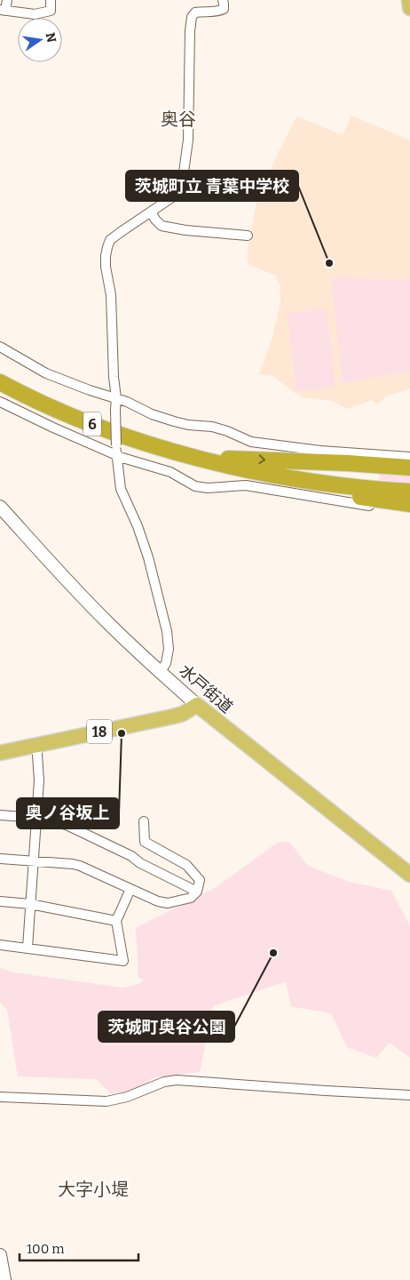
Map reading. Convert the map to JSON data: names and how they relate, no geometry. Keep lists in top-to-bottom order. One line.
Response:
{"streets":{"highway":["6"],"main road":["水戸街道","18"]},"crossings":[["水戸街道","18"]],"districts":["奥谷","大字小堤"],"places":["茨城町立 青葉中学校","奥ノ谷坂上","茨城町奥谷公園"],"scale_bar":"100 m","north":"right"}
